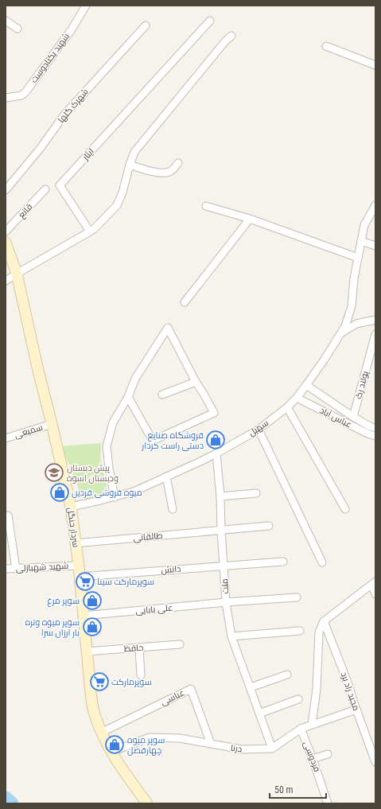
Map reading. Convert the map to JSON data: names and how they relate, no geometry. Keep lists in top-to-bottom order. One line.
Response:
{"streets":{"main road":["سردار جنگل"],"street":["شهید یکتادوست","شهرک گلها","ایثار","قانع","پولاد رک","عباس آباد","سهیل","سمیعی","طالقانی","شهید شهبازلی","دانش","ملت","علی بابایی","حافظ","مجید راد برد","عباسی","درنا","فردوسی"]},"crossings":[["پولاد رک","عباس آباد"],["عباس آباد","سهیل"],["سهیل","سردار جنگل"],["سهیل","ملت"],["سمیعی","سردار جنگل"],["سردار جنگل","طالقانی"],["سردار جنگل","شهید شهبازلی"],["سردار جنگل","دانش"],["سردار جنگل","علی بابایی"],["سردار جنگل","حافظ"],["سردار جنگل","عباسی"],["سردار جنگل","درنا"],["طالقانی","ملت"],["دانش","ملت"],["ملت","علی بابایی"],["ملت","درنا"],["عباسی","درنا"]],"places":{"shop":["فروشگاه صنایع دستی راست کردار","میوه فروشی فردین","سوپر مرغ","سوپر میوه وتره بار ارزان سرا","سوپر میوه چهارفصل"],"school or university":["پیش دبستان ودبستان اسوه"],"supermarket":["سوپرمارکت سینا","سوپرمارکت"]},"scale_bar":"50 m"}
